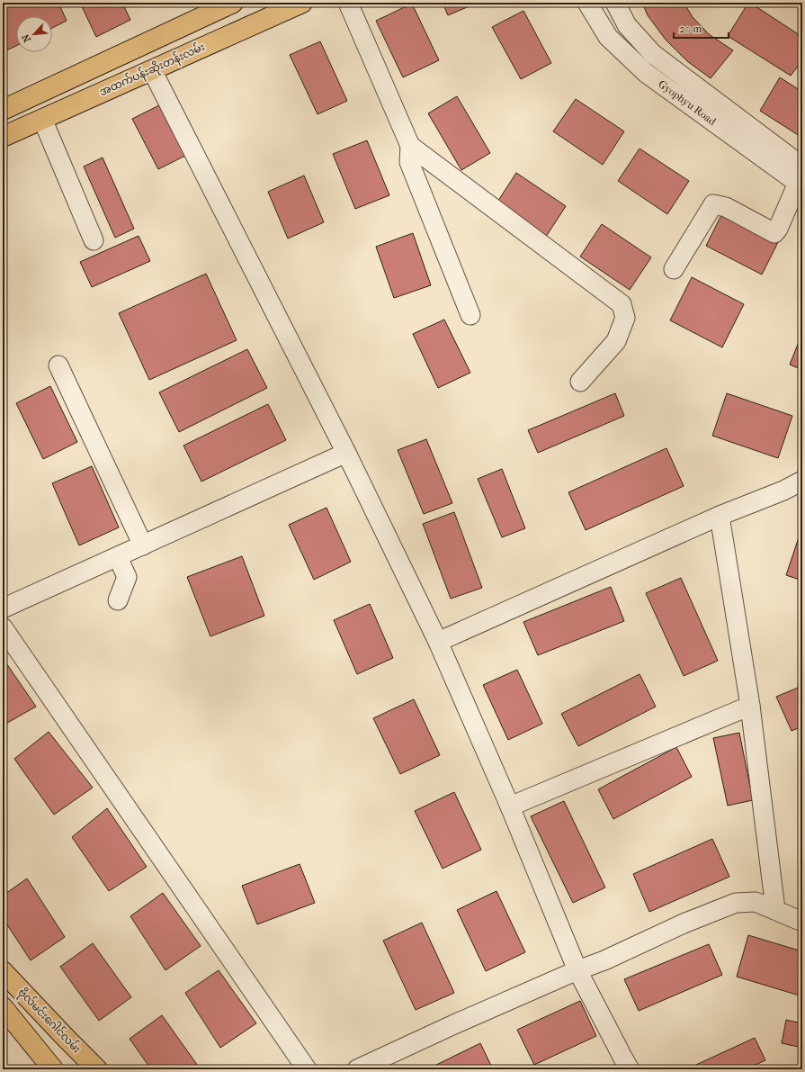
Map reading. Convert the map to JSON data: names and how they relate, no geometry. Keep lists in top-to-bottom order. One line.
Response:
{"streets":{"main road":["အထက်ပန်းဆိုးတန်းလမ်း","ဗိုလ်မင်းဂေါင်လမ်း"],"street":["Gyophyu Road"]},"scale_bar":"20 m","north":"bottom left"}
